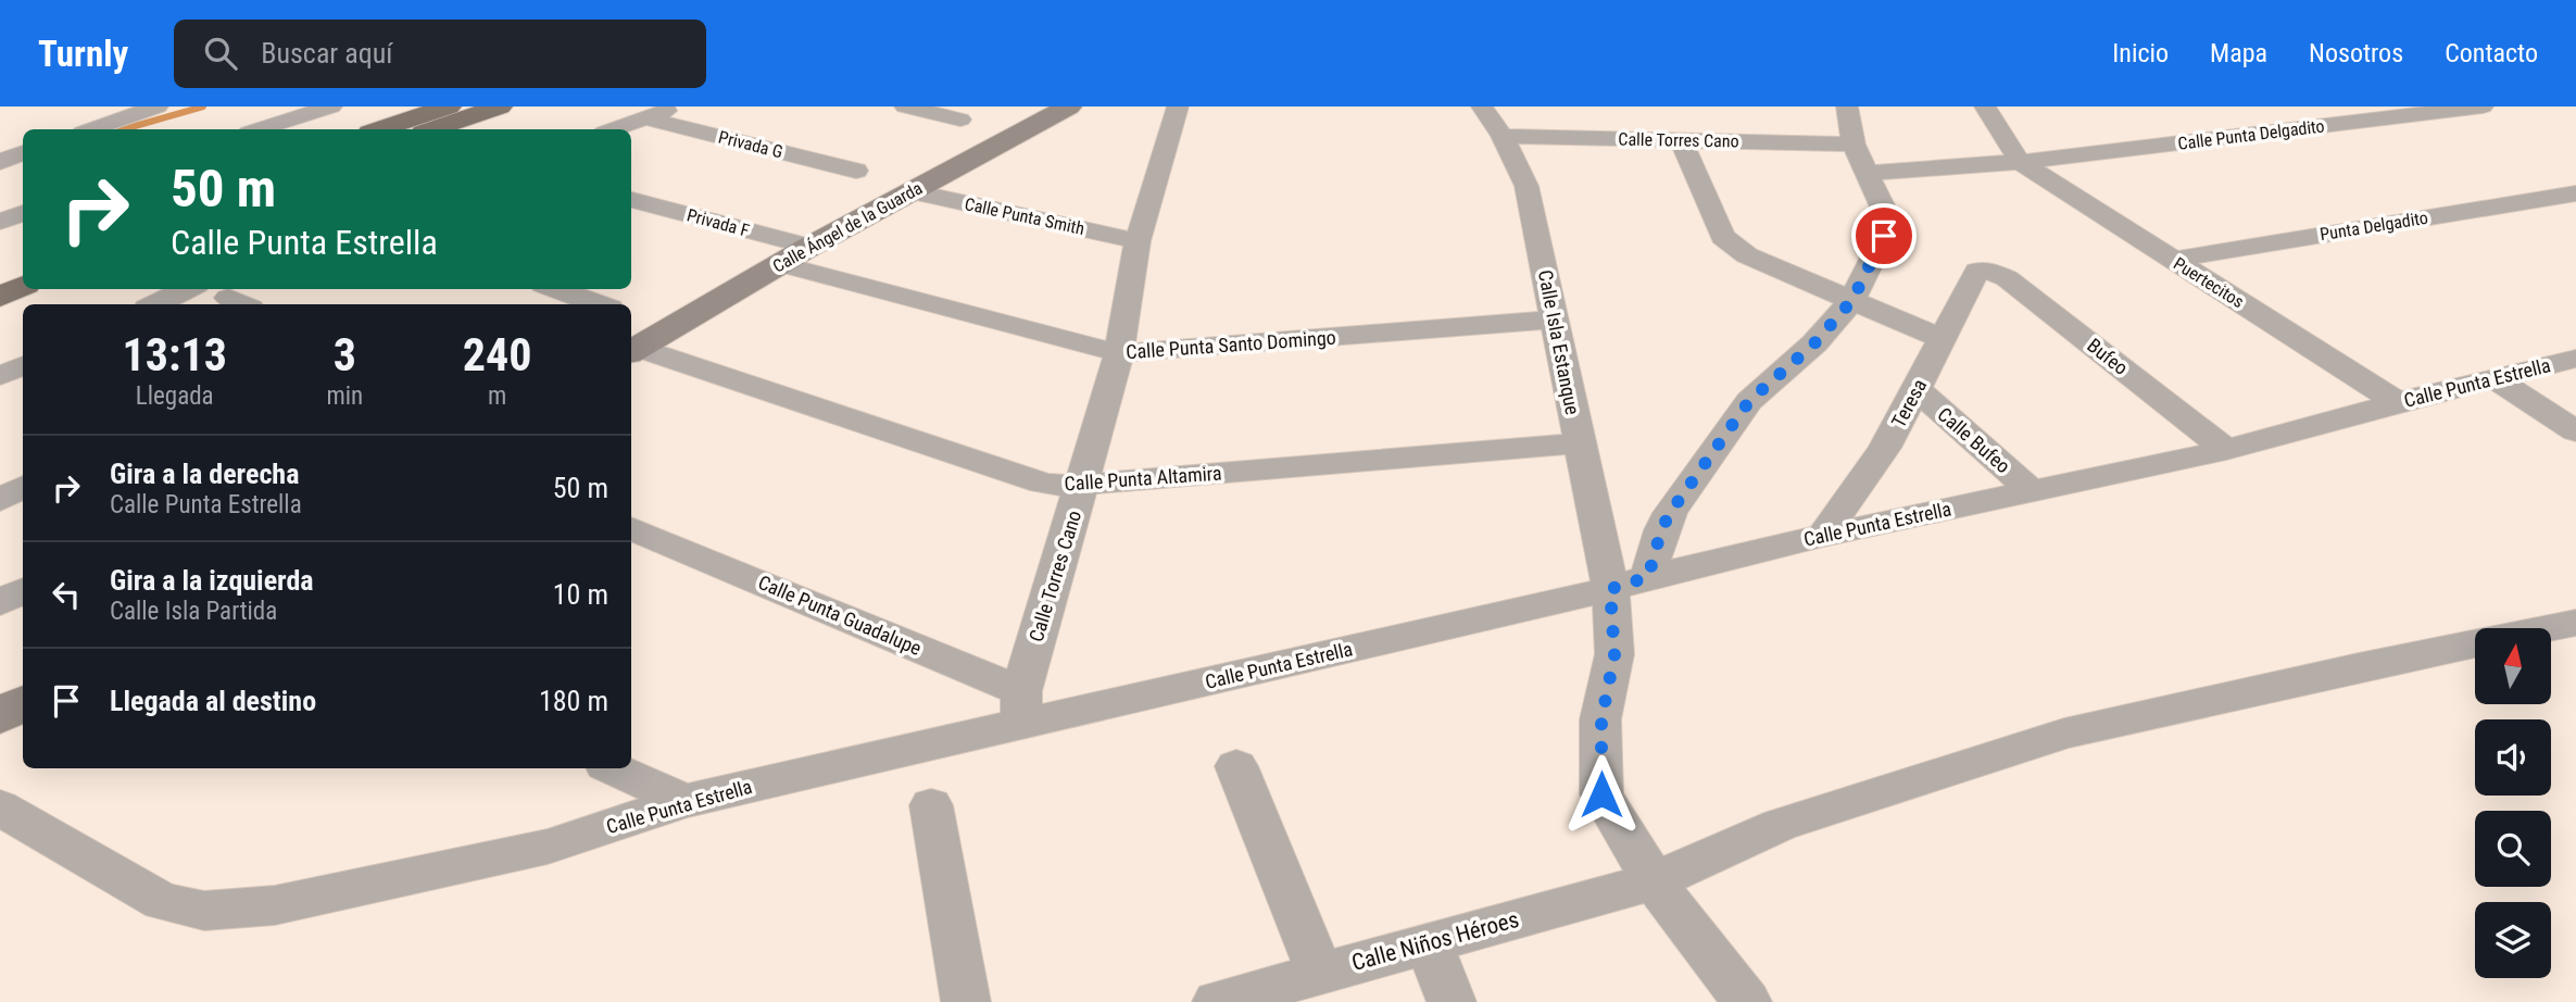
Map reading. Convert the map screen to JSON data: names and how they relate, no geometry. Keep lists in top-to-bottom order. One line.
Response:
{"streets":{"street":["Calle Punta Delgadito","Calle Torres Cano","Privada G","Calle Punta Smith","Privada F","Punta Delgadito","Calle Ángel de la Guarda","Puertecitos","Calle Isla Estanque","Calle Punta Santo Domingo","Bufeo","Calle Punta Estrella","Teresa","Calle Bufeo","Calle Punta Altamira","Calle Punta Guadalupe","Calle Niños Héroes"]},"crossings":[["Calle Punta Delgadito","Puertecitos"],["Calle Torres Cano","Calle Punta Smith"],["Calle Torres Cano","Calle Isla Estanque"],["Calle Torres Cano","Calle Punta Santo Domingo"],["Calle Torres Cano","Calle Punta Estrella"],["Calle Torres Cano","Calle Punta Altamira"],["Calle Torres Cano","Calle Punta Guadalupe"],["Calle Punta Smith","Calle Ángel de la Guarda"],["Privada F","Calle Ángel de la Guarda"],["Punta Delgadito","Puertecitos"],["Calle Ángel de la Guarda","Calle Punta Santo Domingo"],["Calle Ángel de la Guarda","Calle Punta Altamira"],["Puertecitos","Calle Punta Estrella"],["Calle Isla Estanque","Calle Punta Santo Domingo"],["Calle Isla Estanque","Calle Punta Estrella"],["Calle Isla Estanque","Calle Punta Altamira"],["Bufeo","Calle Punta Estrella"],["Bufeo","Teresa"],["Calle Punta Estrella","Teresa"],["Calle Punta Estrella","Calle Bufeo"],["Calle Punta Estrella","Calle Punta Guadalupe"],["Teresa","Calle Bufeo"]],"north":"top","page":{"header":"Turnly","search":"Buscar aquí","nav":["Inicio","Mapa","Nosotros","Contacto"],"turn":["50 m","Calle Punta Estrella"],"eta":["13:13","Llegada","3","min","240","m"],"list":[{"name":"Gira a la derecha","note":"Calle Punta Estrella","value":"50 m"},{"name":"Gira a la izquierda","note":"Calle Isla Partida","value":"10 m"},{"name":"Llegada al destino","value":"180 m"}]}}
